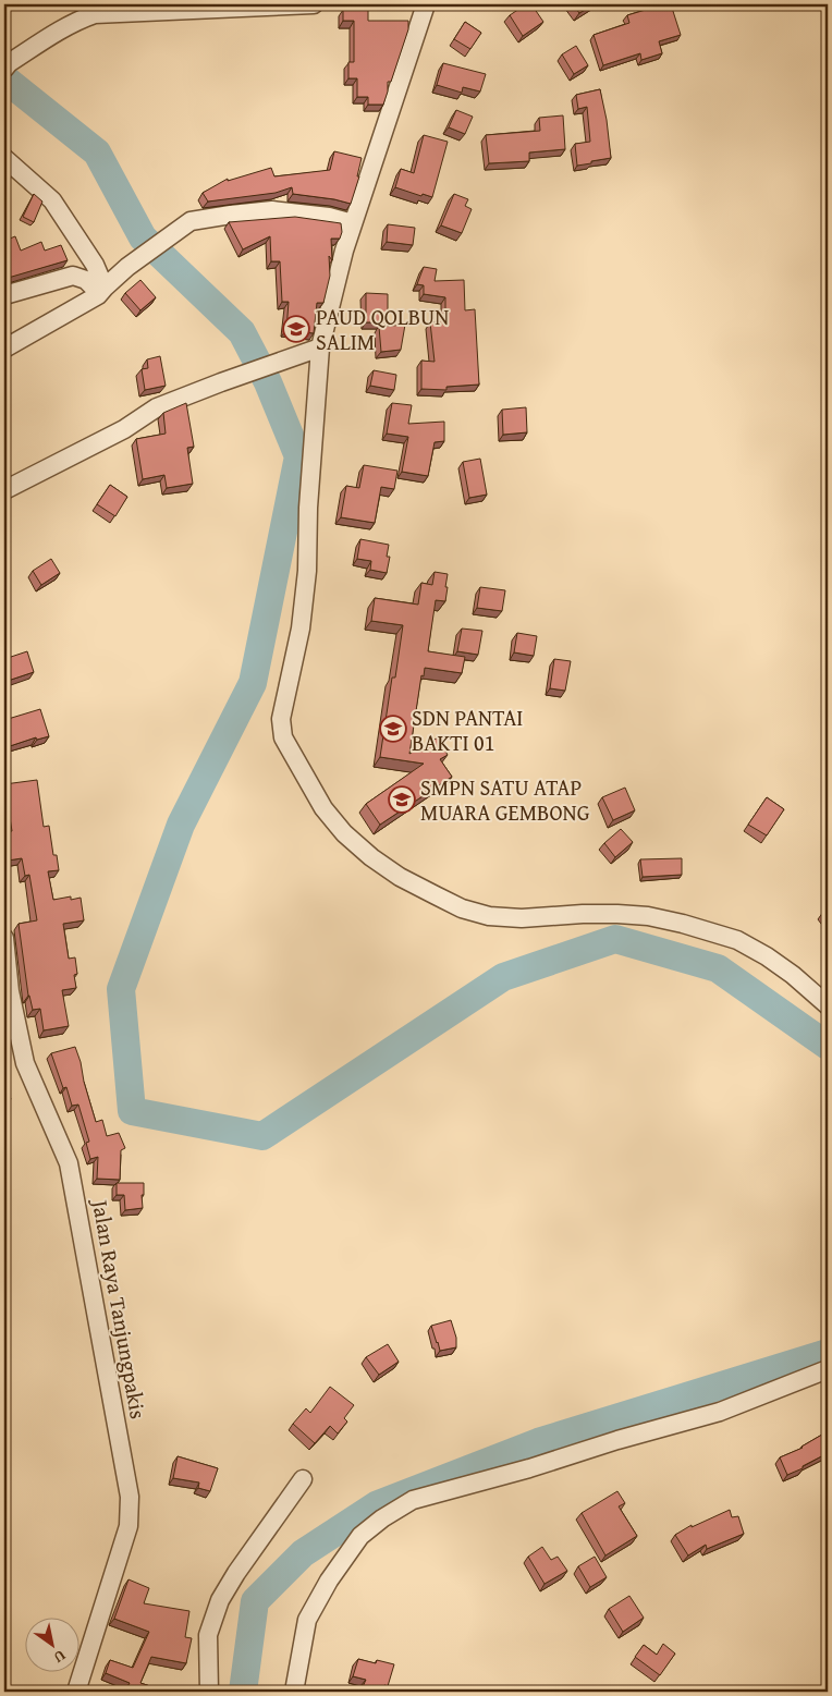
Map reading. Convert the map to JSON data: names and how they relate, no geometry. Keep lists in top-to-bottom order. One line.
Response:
{"streets":{"street":["Jalan Raya Tanjungpakis"]},"places":{"school or university":["PAUD QOLBUN SALIM","SDN PANTAI BAKTI 01","SMPN SATU ATAP MUARA GEMBONG"]},"north":"bottom right"}
